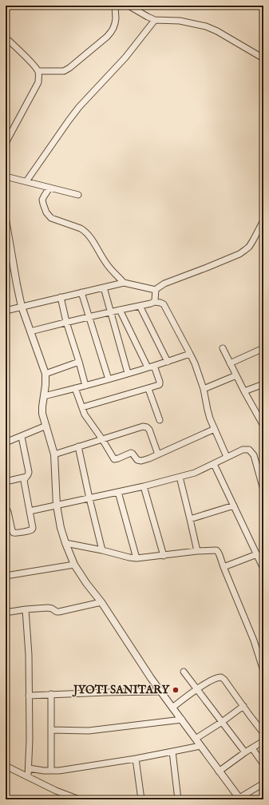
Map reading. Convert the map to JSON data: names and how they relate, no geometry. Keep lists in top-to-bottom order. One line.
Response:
{"places":["JYOTI SANITARY"]}
